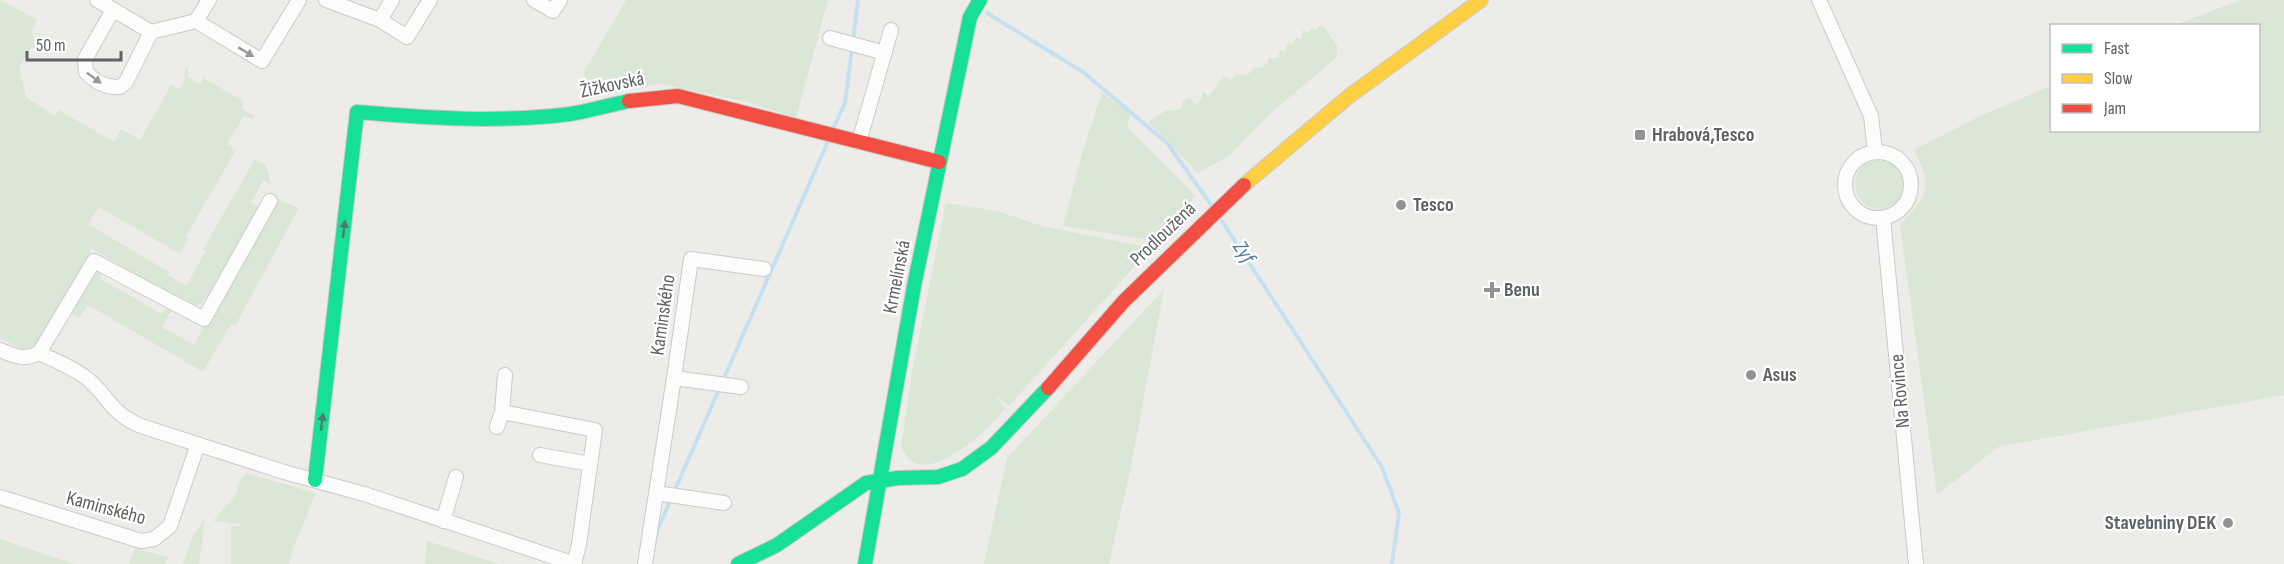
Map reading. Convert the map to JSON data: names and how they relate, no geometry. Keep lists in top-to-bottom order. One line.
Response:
{"streets":{"street":["Žižkovská","Prodloužená","Krmelínská","Kaminského","Na Rovince"]},"crossings":[["Žižkovská","Krmelínská"],["Prodloužená","Krmelínská"]],"water":["Zyf"],"places":{"transit":["Hrabová,Tesco"],"other":["Tesco","Asus","Stavebniny DEK"],"health":["Benu"]},"legend":["Fast","Slow","Jam"],"scale_bar":"50 m"}
